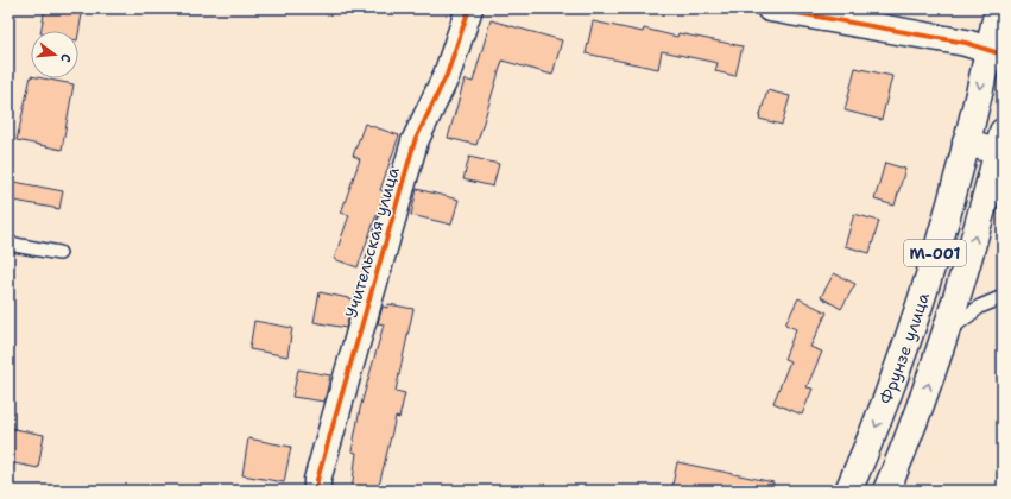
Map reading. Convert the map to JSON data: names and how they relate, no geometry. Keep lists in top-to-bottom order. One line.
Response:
{"streets":{"main road":["Учительская улица","M-001","Фрунзе улица"]},"north":"right"}
